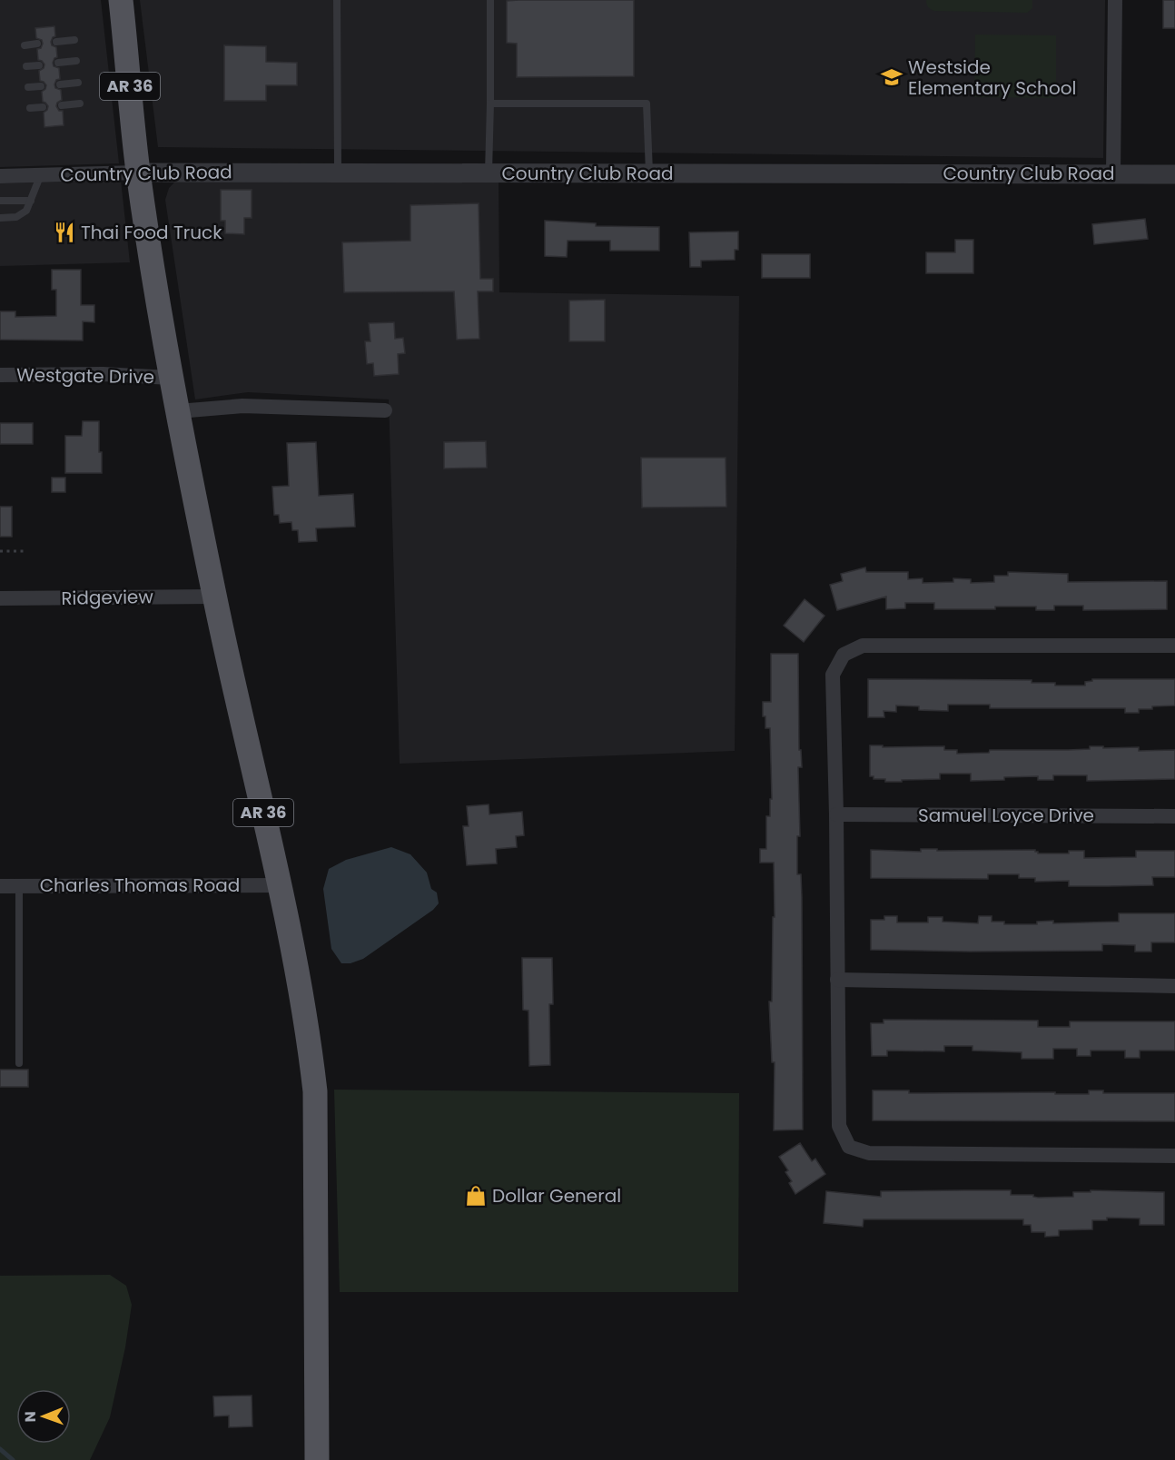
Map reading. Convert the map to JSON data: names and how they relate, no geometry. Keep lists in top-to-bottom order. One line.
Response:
{"streets":{"main road":["AR 36"],"street":["Country Club Road","Westgate Drive","Ridgeview","Samuel Loyce Drive","Charles Thomas Road"]},"crossings":[["AR 36","Country Club Road"],["AR 36","Westgate Drive"],["AR 36","Ridgeview"],["AR 36","Charles Thomas Road"]],"places":{"school or university":["Westside Elementary School"],"restaurant":["Thai Food Truck"],"shop":["Dollar General"]},"north":"left"}
